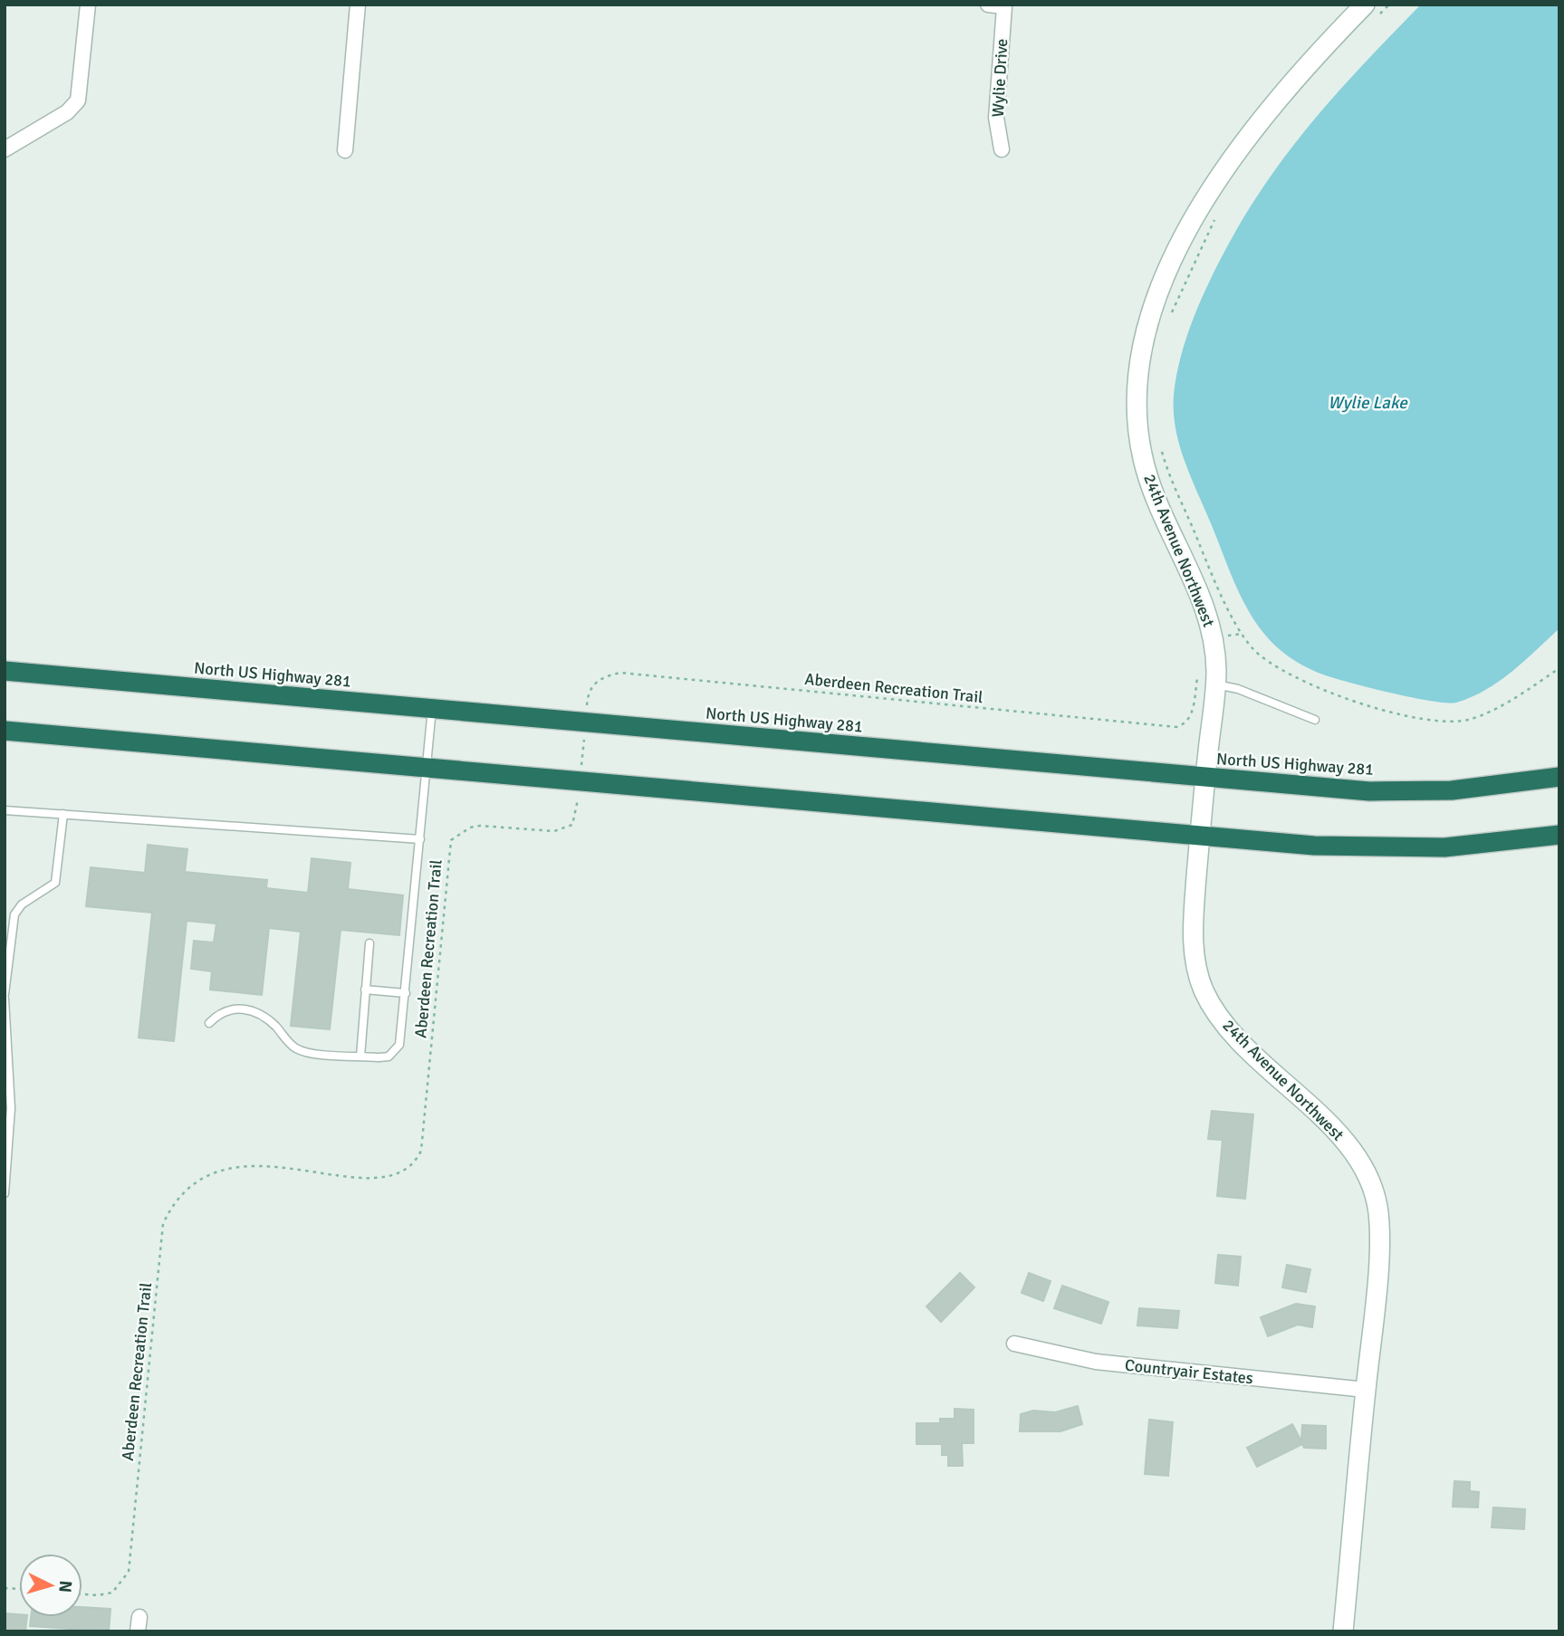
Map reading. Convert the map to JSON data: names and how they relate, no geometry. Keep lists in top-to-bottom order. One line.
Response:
{"streets":{"highway":["North US Highway 281"],"main road":["24th Avenue Northwest"],"street":["Wylie Drive","Countryair Estates"],"path":["Aberdeen Recreation Trail"]},"crossings":[["24th Avenue Northwest","North US Highway 281"],["24th Avenue Northwest","Countryair Estates"],["North US Highway 281","Aberdeen Recreation Trail"]],"water":["Wylie Lake"],"north":"right"}
